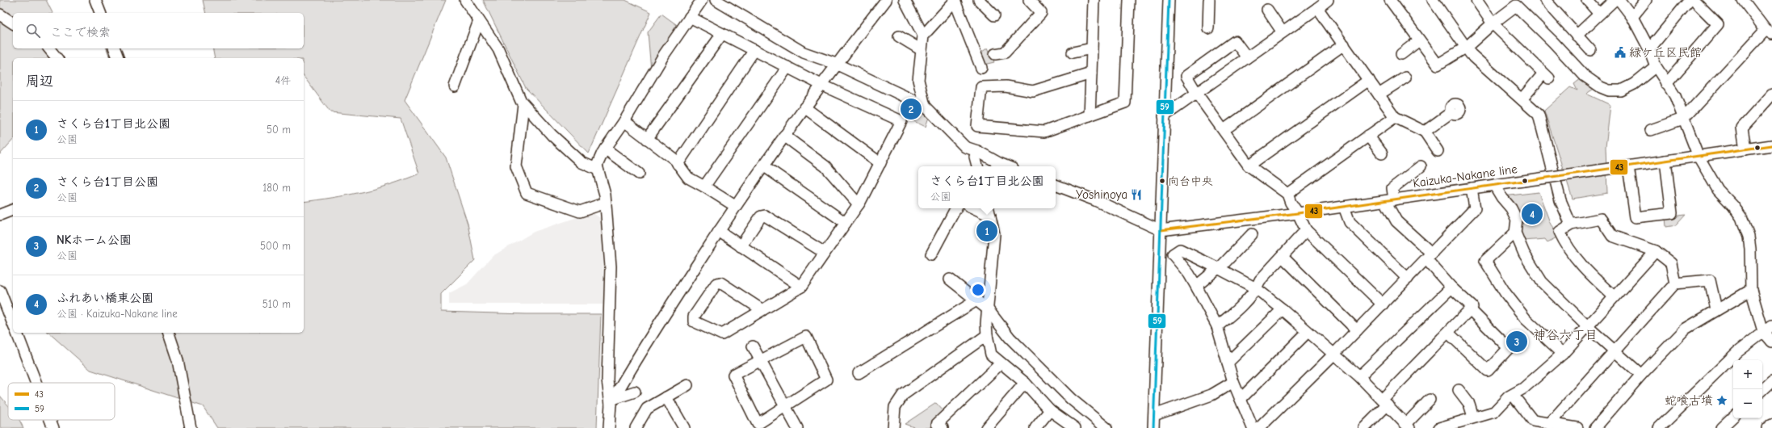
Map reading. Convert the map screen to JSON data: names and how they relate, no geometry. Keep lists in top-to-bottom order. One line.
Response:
{"streets":{"street":["Kaizuka-Nakane line"]},"districts":["神谷六丁目"],"places":{"public building":["緑ケ丘区民館"],"other":["向台中央"],"restaurant":["Yoshinoya"],"place":["蛇喰古墳"]},"lines":["transit line 59","transit line 43"],"legend":["43","59"],"page":{"search":"ここで検索","heading":["周辺","4件"],"pins":["2","4","1","3"],"list":[{"mark":"1","name":"さくら台1丁目北公園","note":"公園","value":"50 m"},{"mark":"2","name":"さくら台1丁目公園","note":"公園","value":"180 m"},{"mark":"3","name":"NKホーム公園","note":"公園","value":"500 m"},{"mark":"4","name":"ふれあい橋東公園","note":"公園 · Kaizuka-Nakane line","value":"510 m"}],"popup":["さくら台1丁目北公園","公園"],"map_buttons":["+","−"]}}
